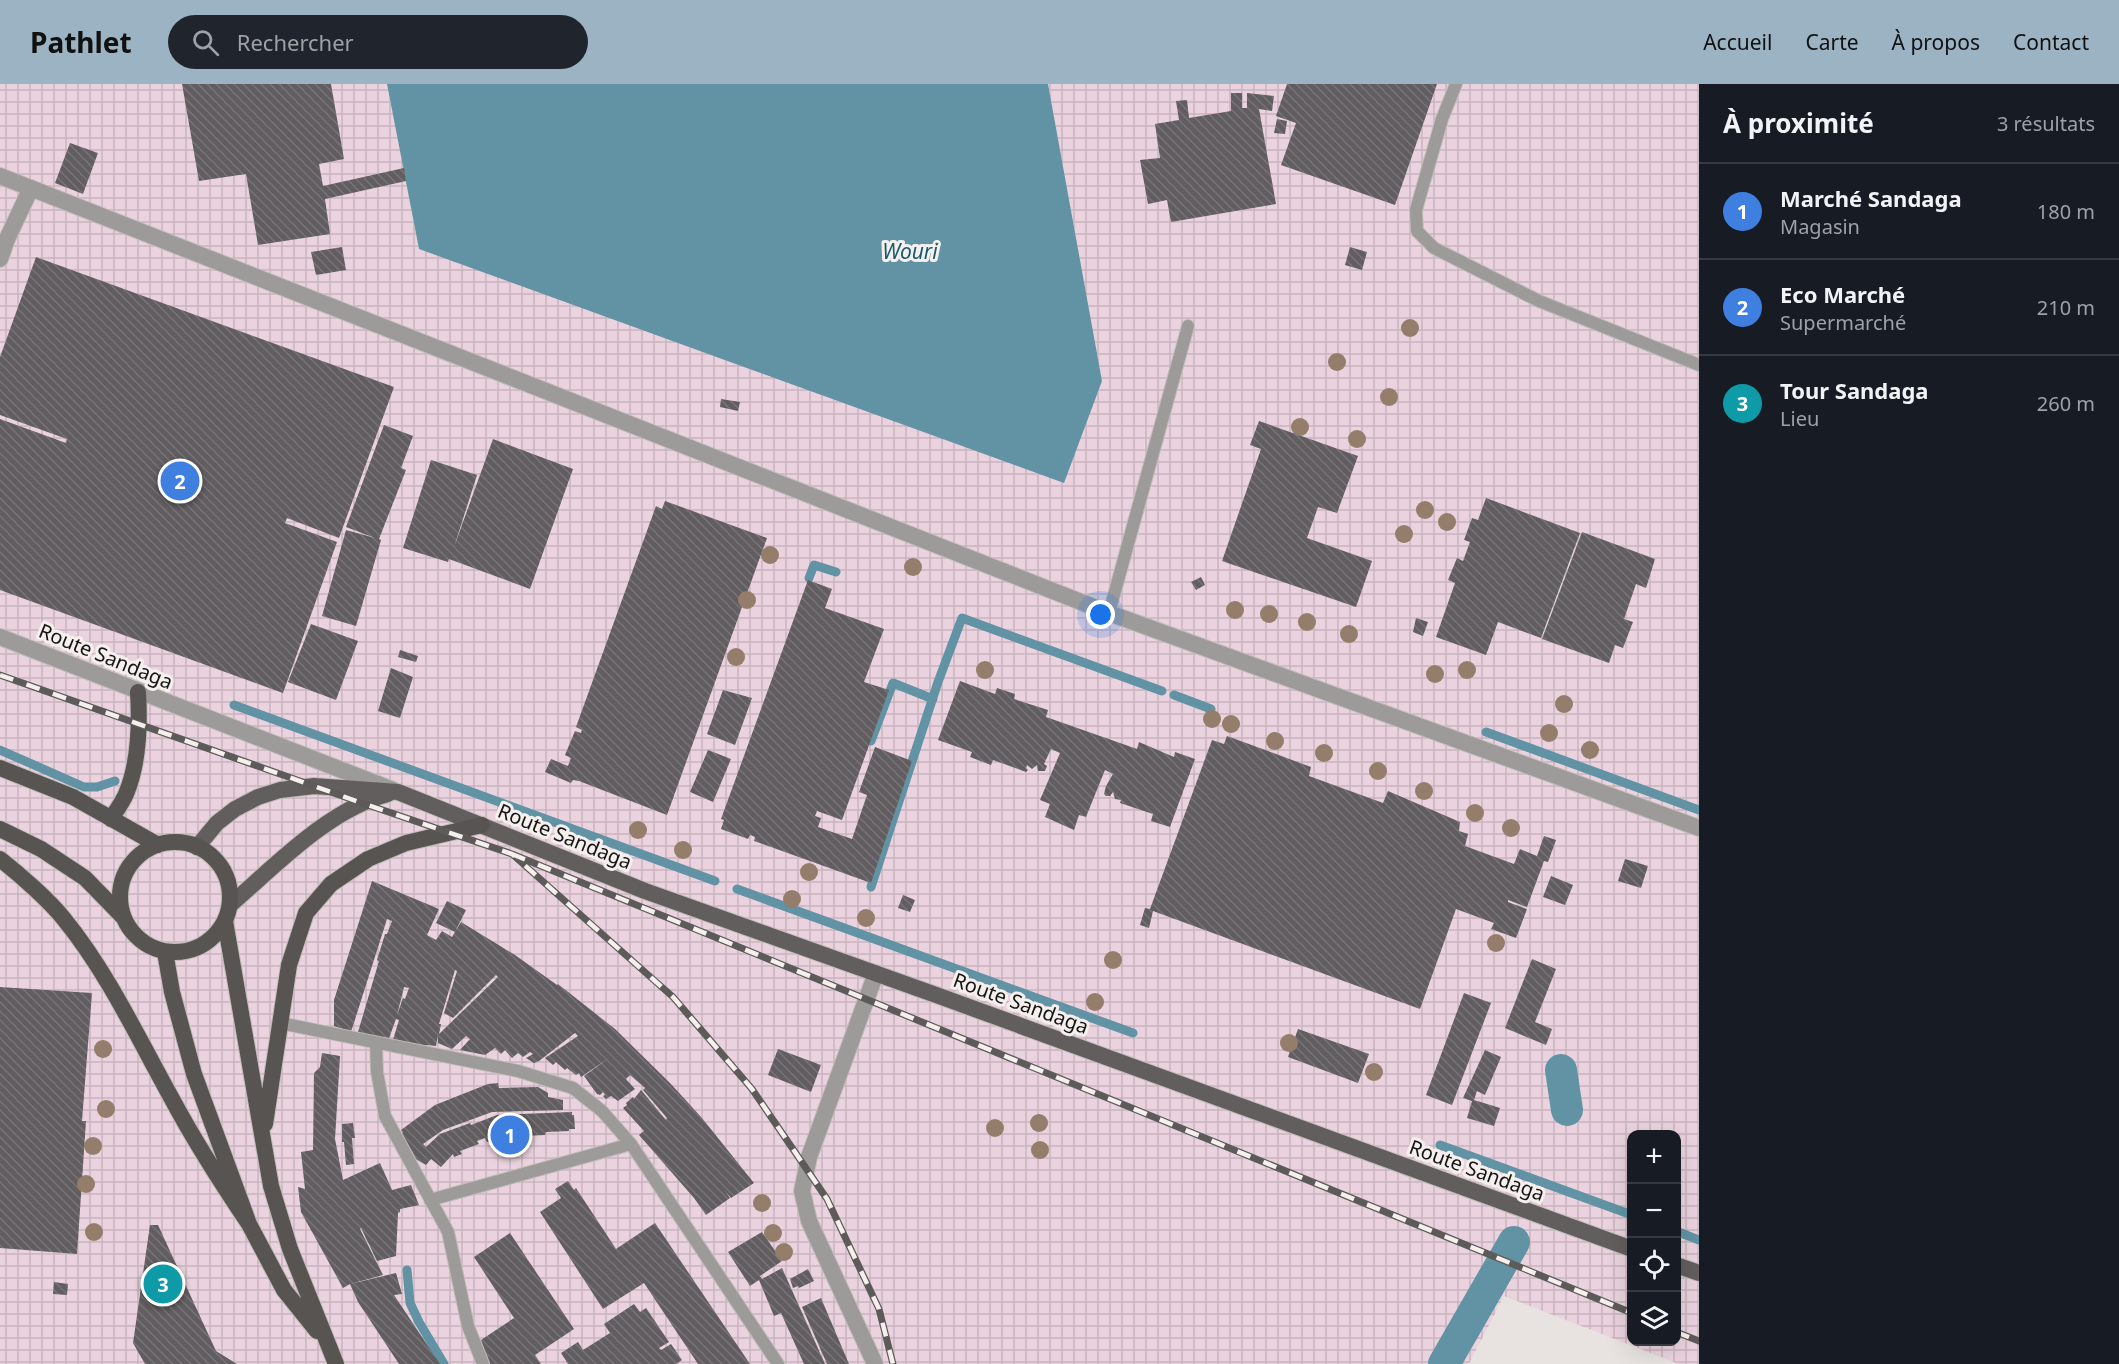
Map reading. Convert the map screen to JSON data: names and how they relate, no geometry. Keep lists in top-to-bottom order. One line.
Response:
{"streets":{"main road":["Route Sandaga"]},"water":["Wouri"],"page":{"header":"Pathlet","search":"Rechercher","nav":["Accueil","Carte","À propos","Contact"],"heading":["À proximité","3 résultats"],"list":[{"mark":"1","name":"Marché Sandaga","note":"Magasin","value":"180 m"},{"mark":"2","name":"Eco Marché","note":"Supermarché","value":"210 m"},{"mark":"3","name":"Tour Sandaga","note":"Lieu","value":"260 m"}],"pins":["2","1","3"],"map_buttons":["+","−"]}}
